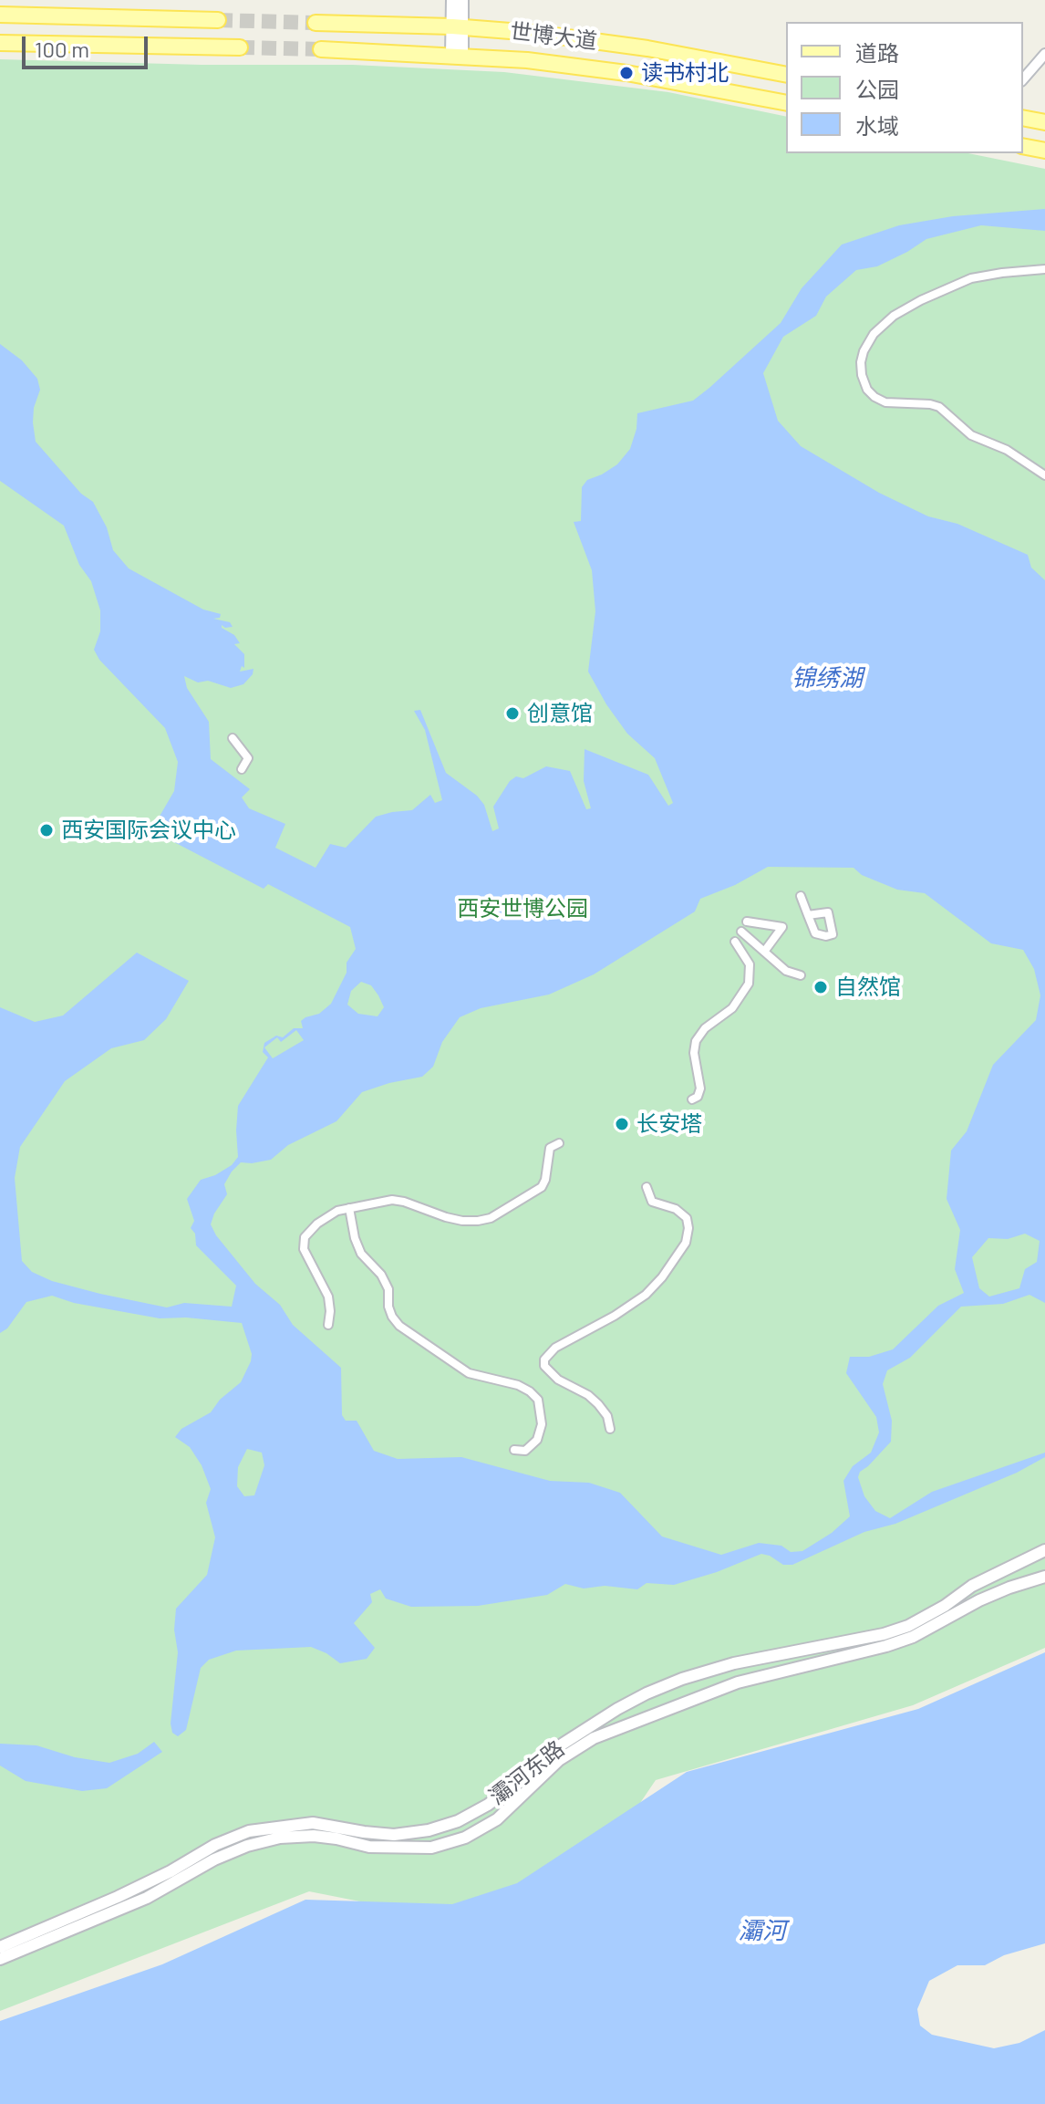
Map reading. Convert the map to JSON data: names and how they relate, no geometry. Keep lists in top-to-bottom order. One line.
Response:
{"streets":{"main road":["世博大道"],"street":["灞河东路"]},"water":["锦绣湖","灞河"],"parks":["西安世博公园"],"places":["读书村北","创意馆","西安国际会议中心","自然馆","长安塔"],"legend":["道路","公园","水域"],"scale_bar":"100 m"}
